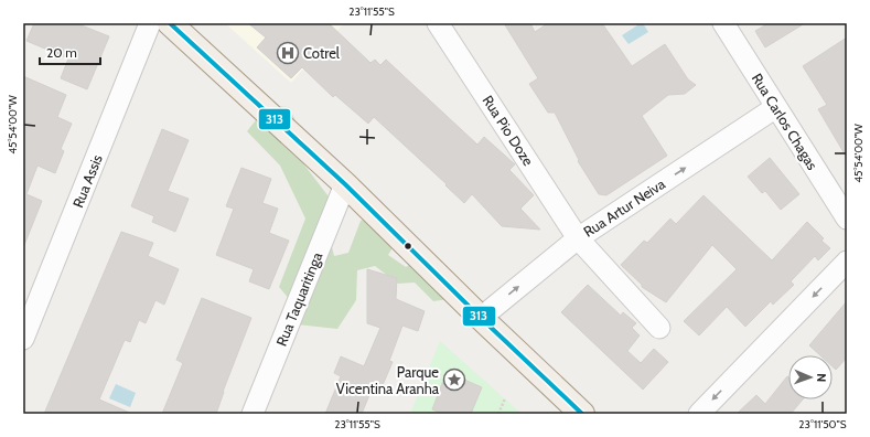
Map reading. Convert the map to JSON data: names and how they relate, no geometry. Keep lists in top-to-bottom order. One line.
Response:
{"streets":{"street":["Rua Carlos Chagas","Rua Pio Doze","Rua Assis","Rua Artur Neiva","Rua Taquaritinga"]},"crossings":[["Rua Carlos Chagas","Rua Artur Neiva"],["Rua Pio Doze","Rua Artur Neiva"]],"one_way":["Rua Artur Neiva"],"places":{"hospital":["Cotrel"],"place":["Parque Vicentina Aranha"]},"lines":["transit line 313"],"scale_bar":"20 m","north":"right","coordinates":["23°11'55\"S","45°54'00\"W","23°11'50\"S"]}
